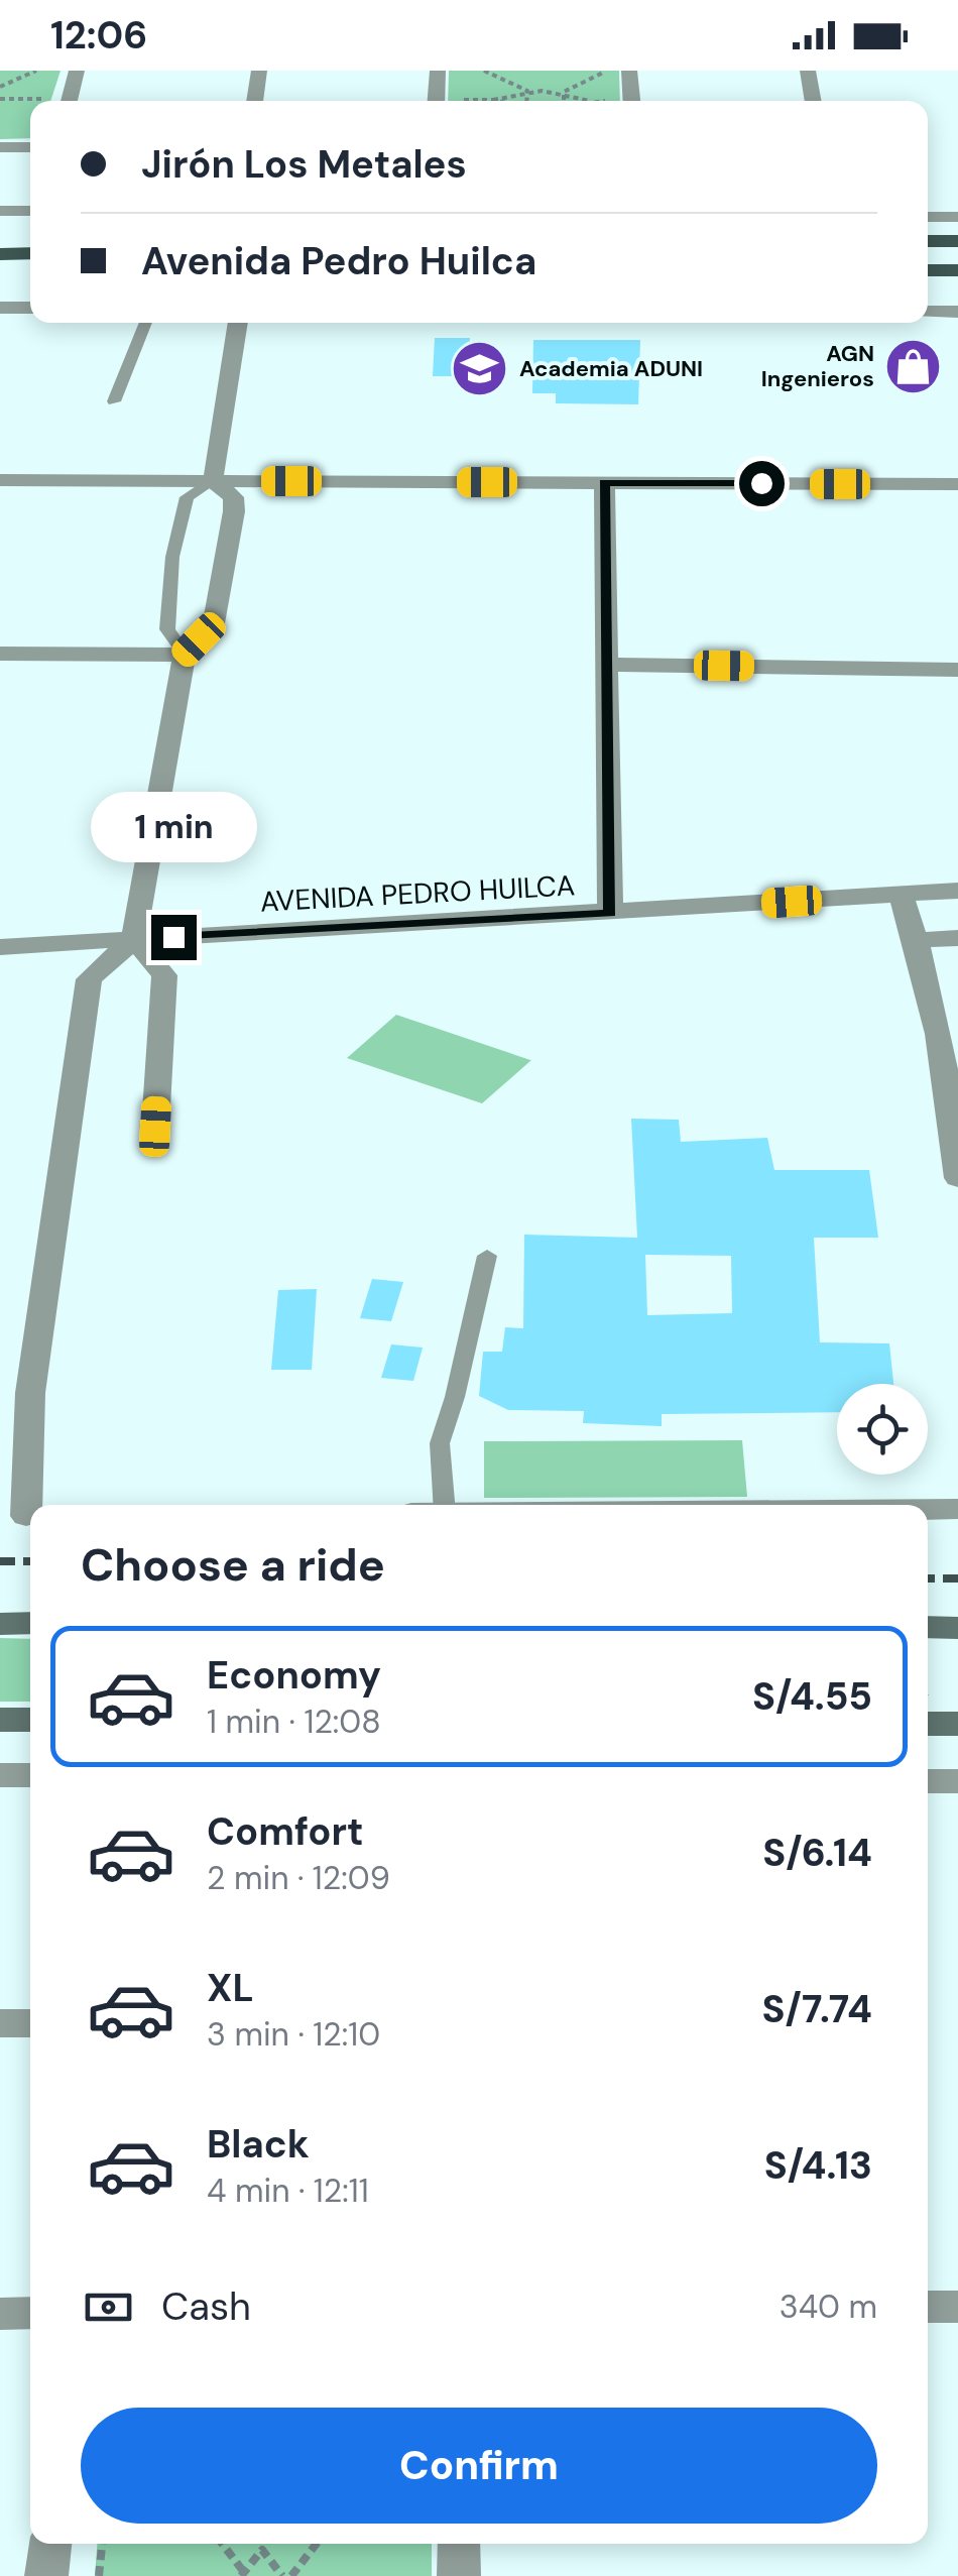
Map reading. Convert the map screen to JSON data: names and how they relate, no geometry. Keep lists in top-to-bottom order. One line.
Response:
{"streets":{"street":["AVENIDA PEDRO HUILCA"]},"places":{"shop":["AGN Ingenieros"],"school or university":["Academia ADUNI"]},"page":{"status":"12:06","banner":["Jirón Los Metales","Avenida Pedro Huilca"],"bubble":"1 min","heading":"Choose a ride","list":[{"name":"Economy","note":"1 min · 12:08","value":"S/4.55"},{"name":"Comfort","note":"2 min · 12:09","value":"S/6.14"},{"name":"XL","note":"3 min · 12:10","value":"S/7.74"},{"name":"Black","note":"4 min · 12:11","value":"S/4.13"}],"pay":["Cash","340 m"],"buttons":"Confirm"}}
